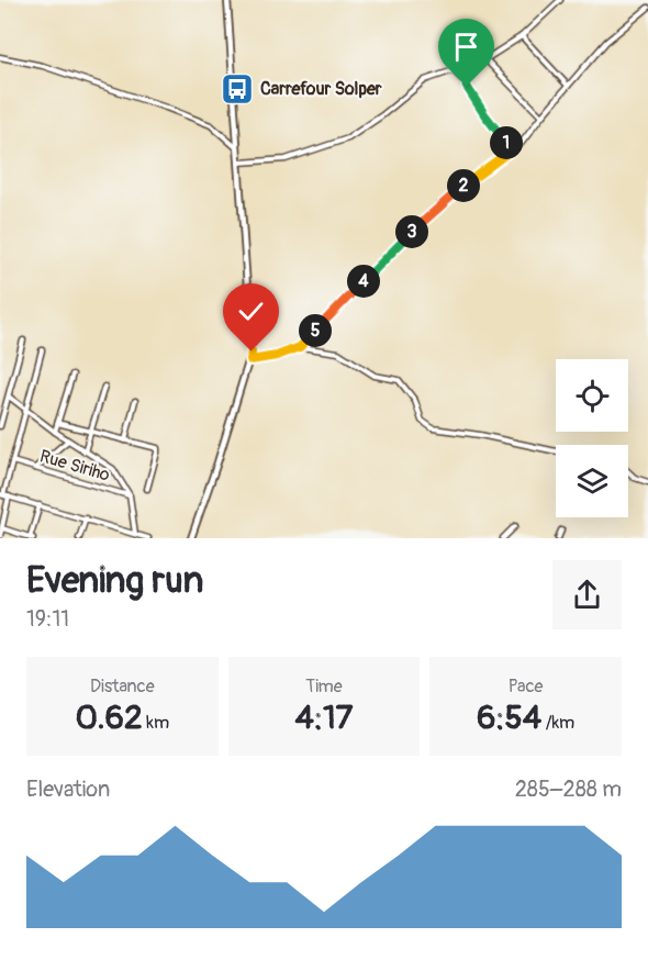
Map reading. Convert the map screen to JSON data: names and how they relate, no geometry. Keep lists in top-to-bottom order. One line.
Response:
{"streets":{"street":["Rue Siriho"]},"places":{"bus stop":["Carrefour Solper"]},"page":{"pins":["1","2","3","4","5"],"heading":["Evening run","19:11"],"stats":[["Distance","0.62 km"],["Time","4:17"],["Pace","6:54 /km"]],"chart":["Elevation","285–288 m"]}}
